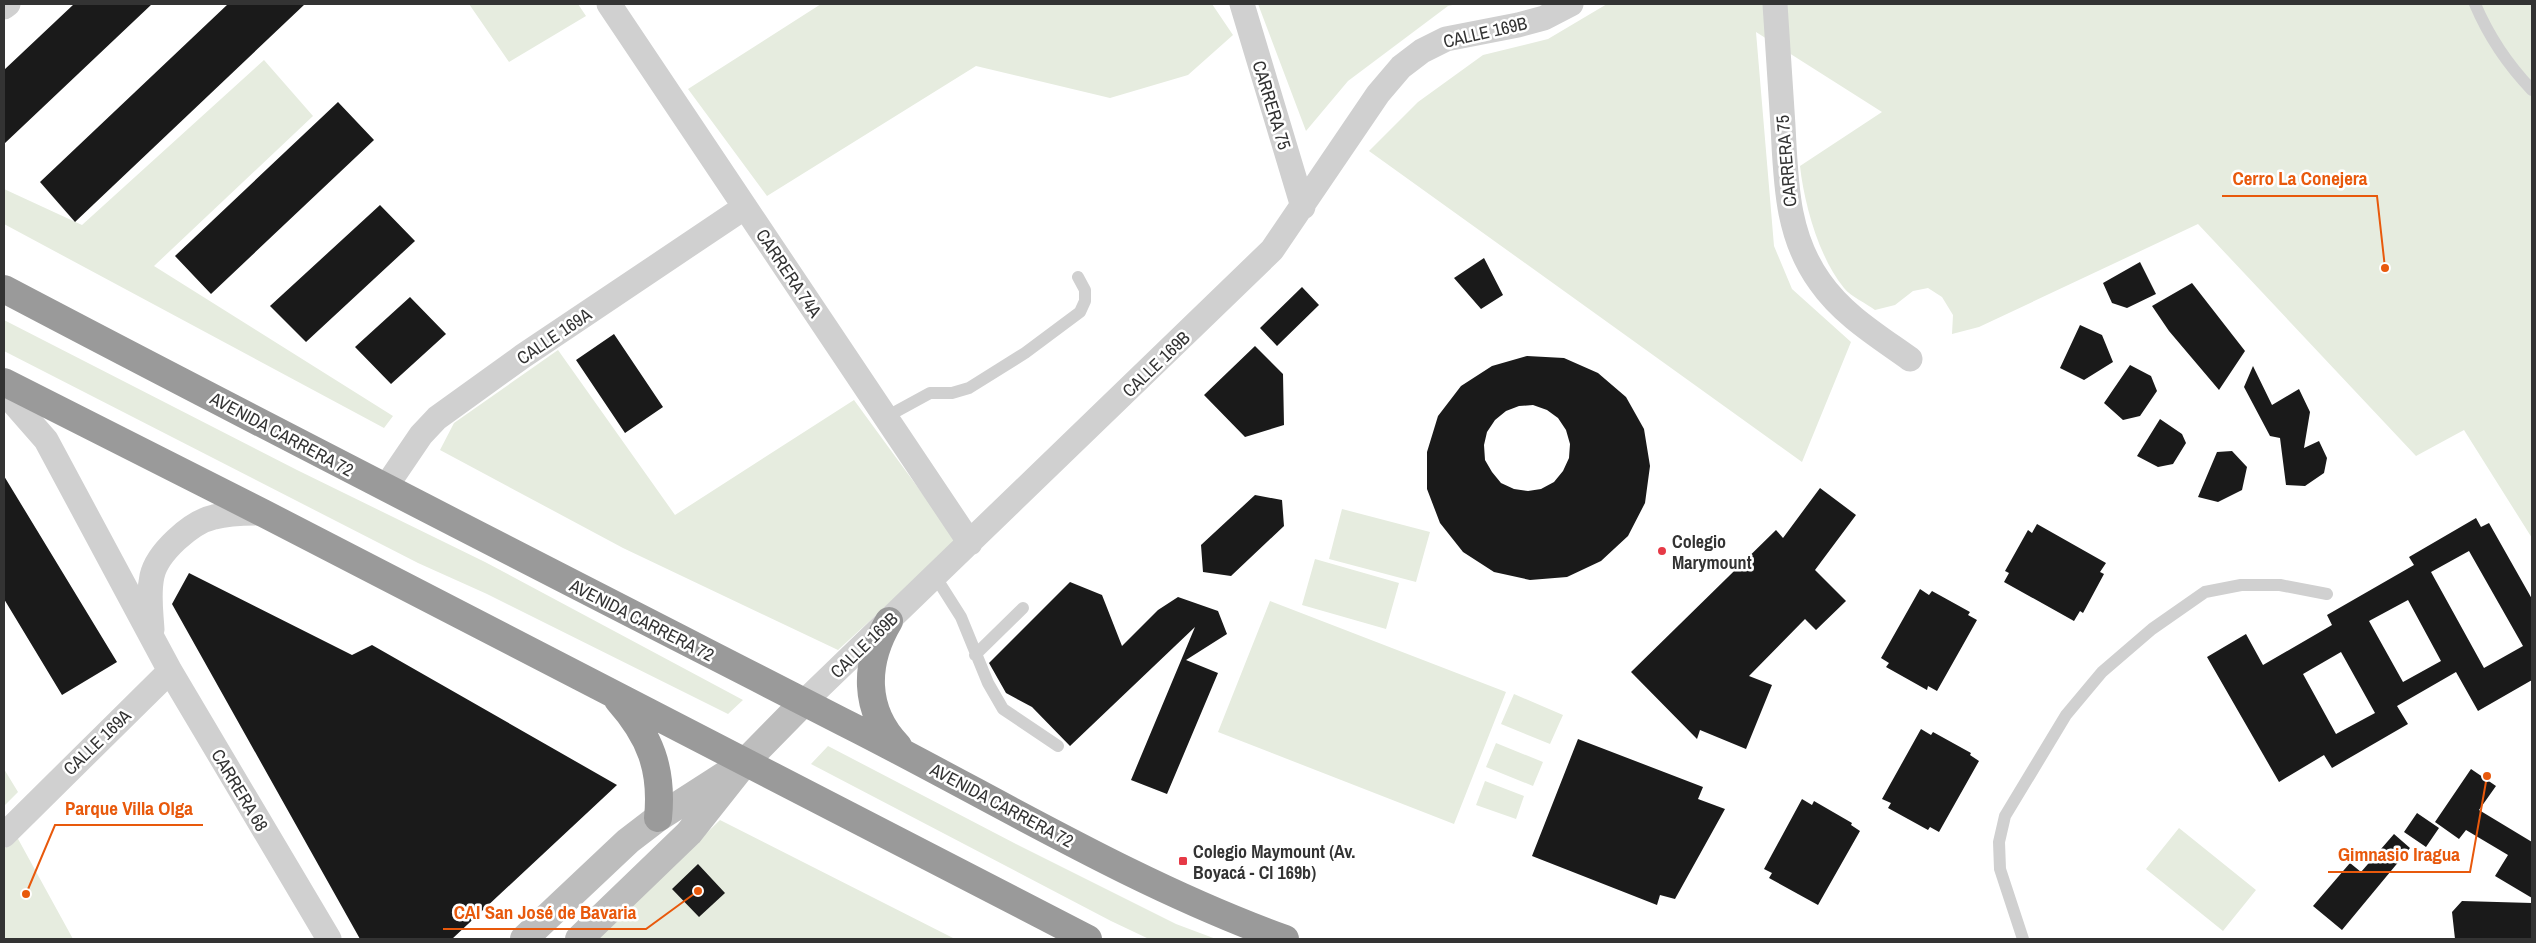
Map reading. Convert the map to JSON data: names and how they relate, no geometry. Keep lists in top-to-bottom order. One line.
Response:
{"streets":{"highway":["AVENIDA CARRERA 72"],"main road":["CALLE 169B"],"street":["CARRERA 75","CARRERA 74A","CALLE 169A","CARRERA 68"]},"crossings":[["CALLE 169B","CARRERA 75"],["CALLE 169B","CARRERA 74A"],["CALLE 169B","AVENIDA CARRERA 72"],["CARRERA 74A","CALLE 169A"],["CALLE 169A","AVENIDA CARRERA 72"],["CALLE 169A","CARRERA 68"]],"places":{"other":["Cerro La Conejera","Colegio Marymount","Gimnasio Iragua","CAI San José de Bavaria","Parque Villa Olga"],"transit":["Colegio Maymount (Av. Boyacá - Cl 169b)"]}}
